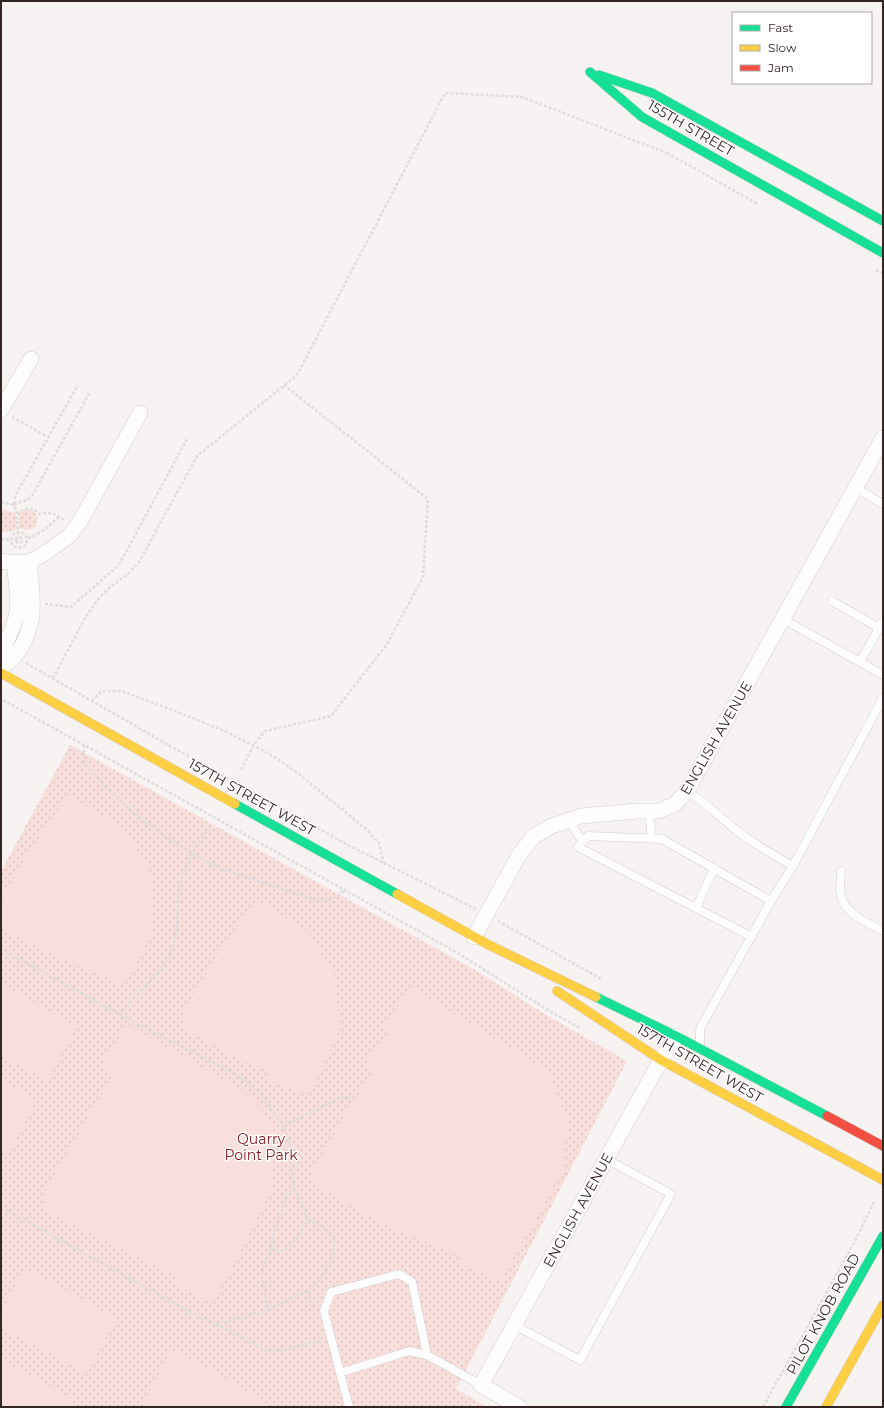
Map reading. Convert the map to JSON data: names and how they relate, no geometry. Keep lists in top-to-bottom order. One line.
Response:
{"streets":{"street":["155TH STREET","ENGLISH AVENUE","157TH STREET WEST","PILOT KNOB ROAD"]},"crossings":[["ENGLISH AVENUE","157TH STREET WEST"]],"parks":["Quarry Point Park"],"legend":["Fast","Slow","Jam"]}
